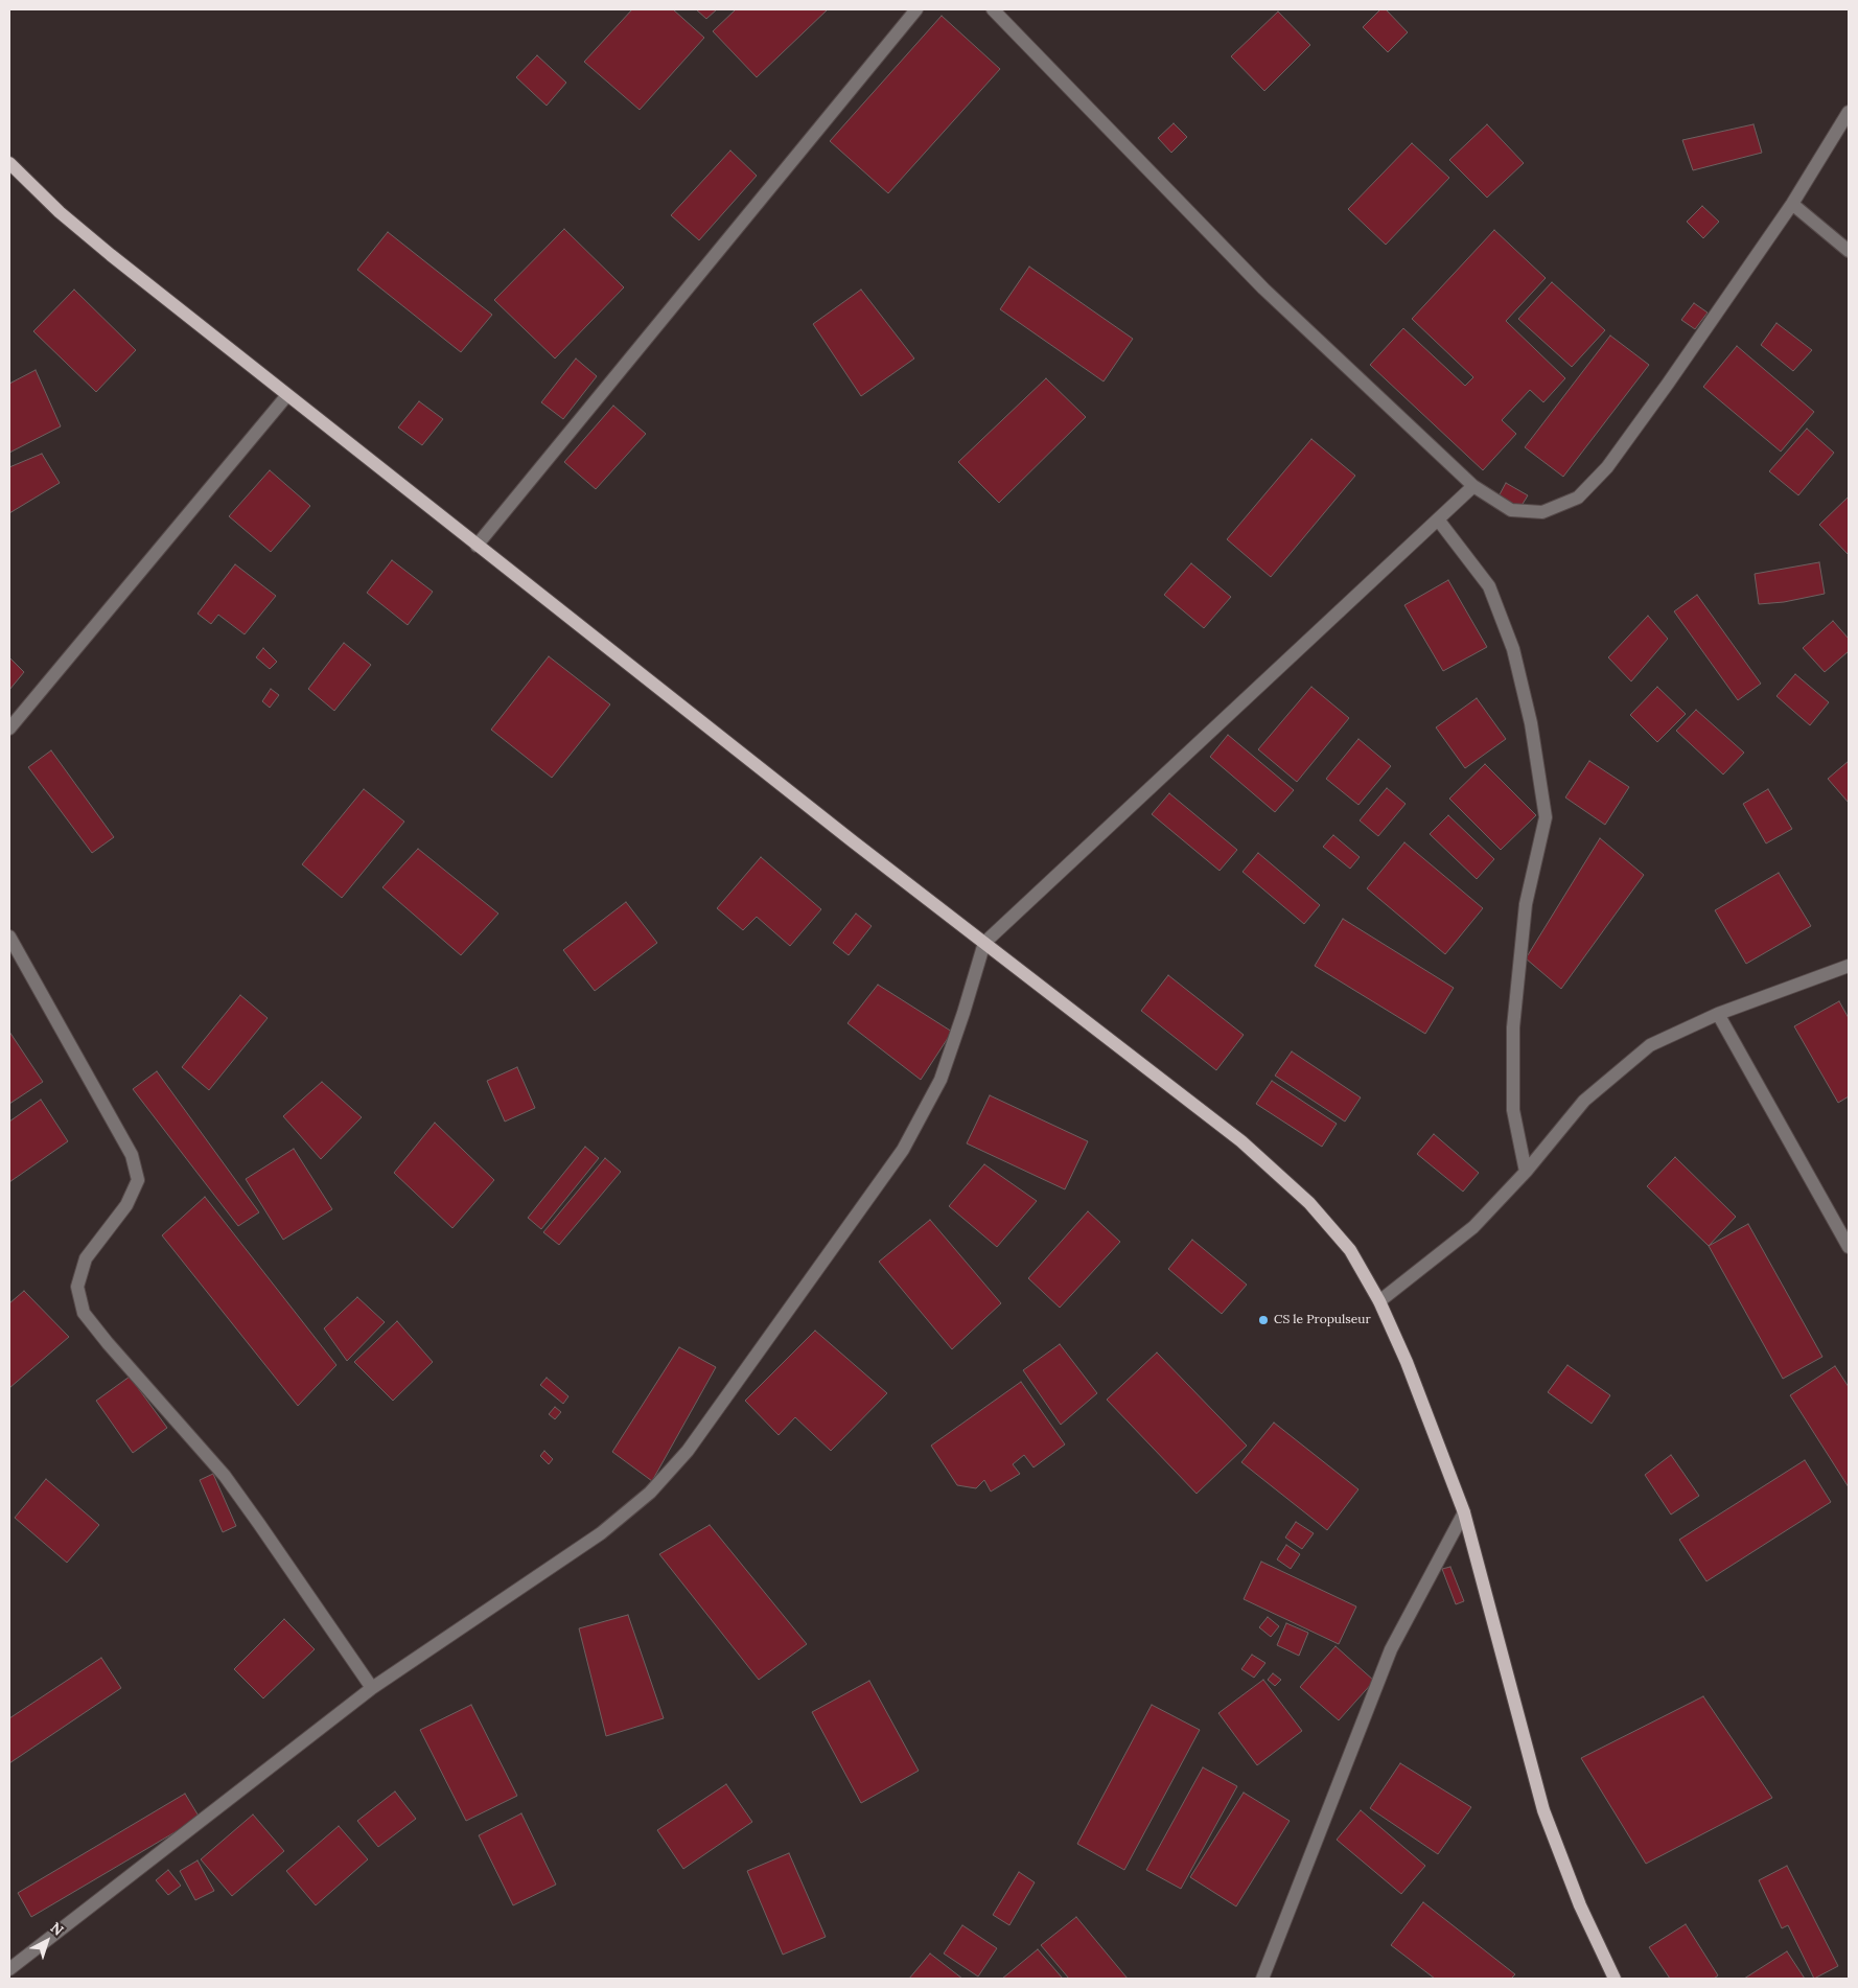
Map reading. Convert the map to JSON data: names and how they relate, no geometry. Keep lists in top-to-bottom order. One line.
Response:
{"places":["CS le Propulseur"],"north":"top right"}
